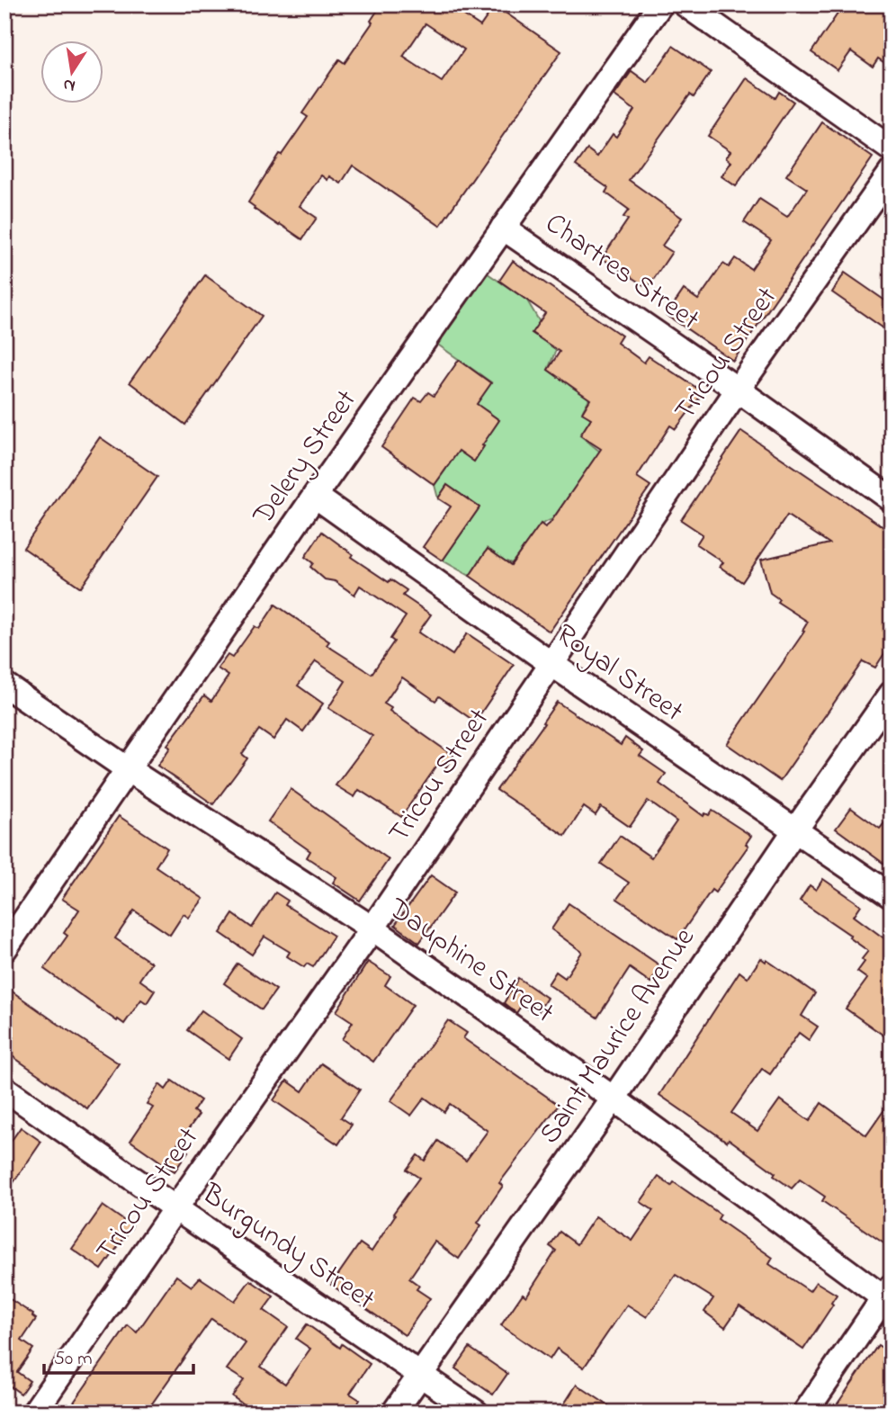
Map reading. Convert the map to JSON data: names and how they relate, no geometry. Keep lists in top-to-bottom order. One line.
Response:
{"streets":{"street":["Chartres Street","Tricou Street","Delery Street","Royal Street","Dauphine Street","Saint Maurice Avenue","Burgundy Street"]},"crossings":[["Chartres Street","Tricou Street"],["Chartres Street","Delery Street"],["Tricou Street","Royal Street"],["Tricou Street","Dauphine Street"],["Tricou Street","Burgundy Street"],["Delery Street","Royal Street"],["Delery Street","Dauphine Street"],["Royal Street","Saint Maurice Avenue"],["Dauphine Street","Saint Maurice Avenue"],["Saint Maurice Avenue","Burgundy Street"]],"scale_bar":"50 m","north":"bottom"}
